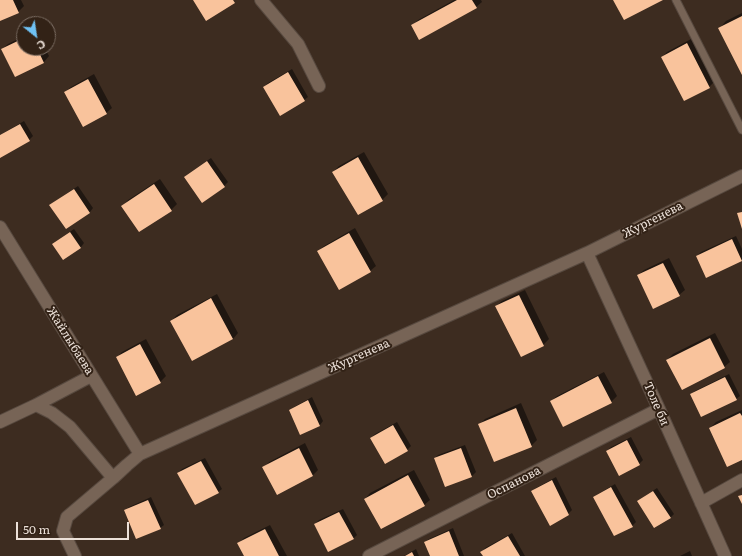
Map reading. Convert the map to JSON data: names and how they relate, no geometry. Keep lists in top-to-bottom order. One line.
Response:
{"streets":{"street":["Жургенева","Жайлыбаева","Толе би","Оспанова"]},"crossings":[["Жургенева","Жайлыбаева"],["Жургенева","Толе би"],["Толе би","Оспанова"]],"scale_bar":"50 m","north":"bottom right"}
